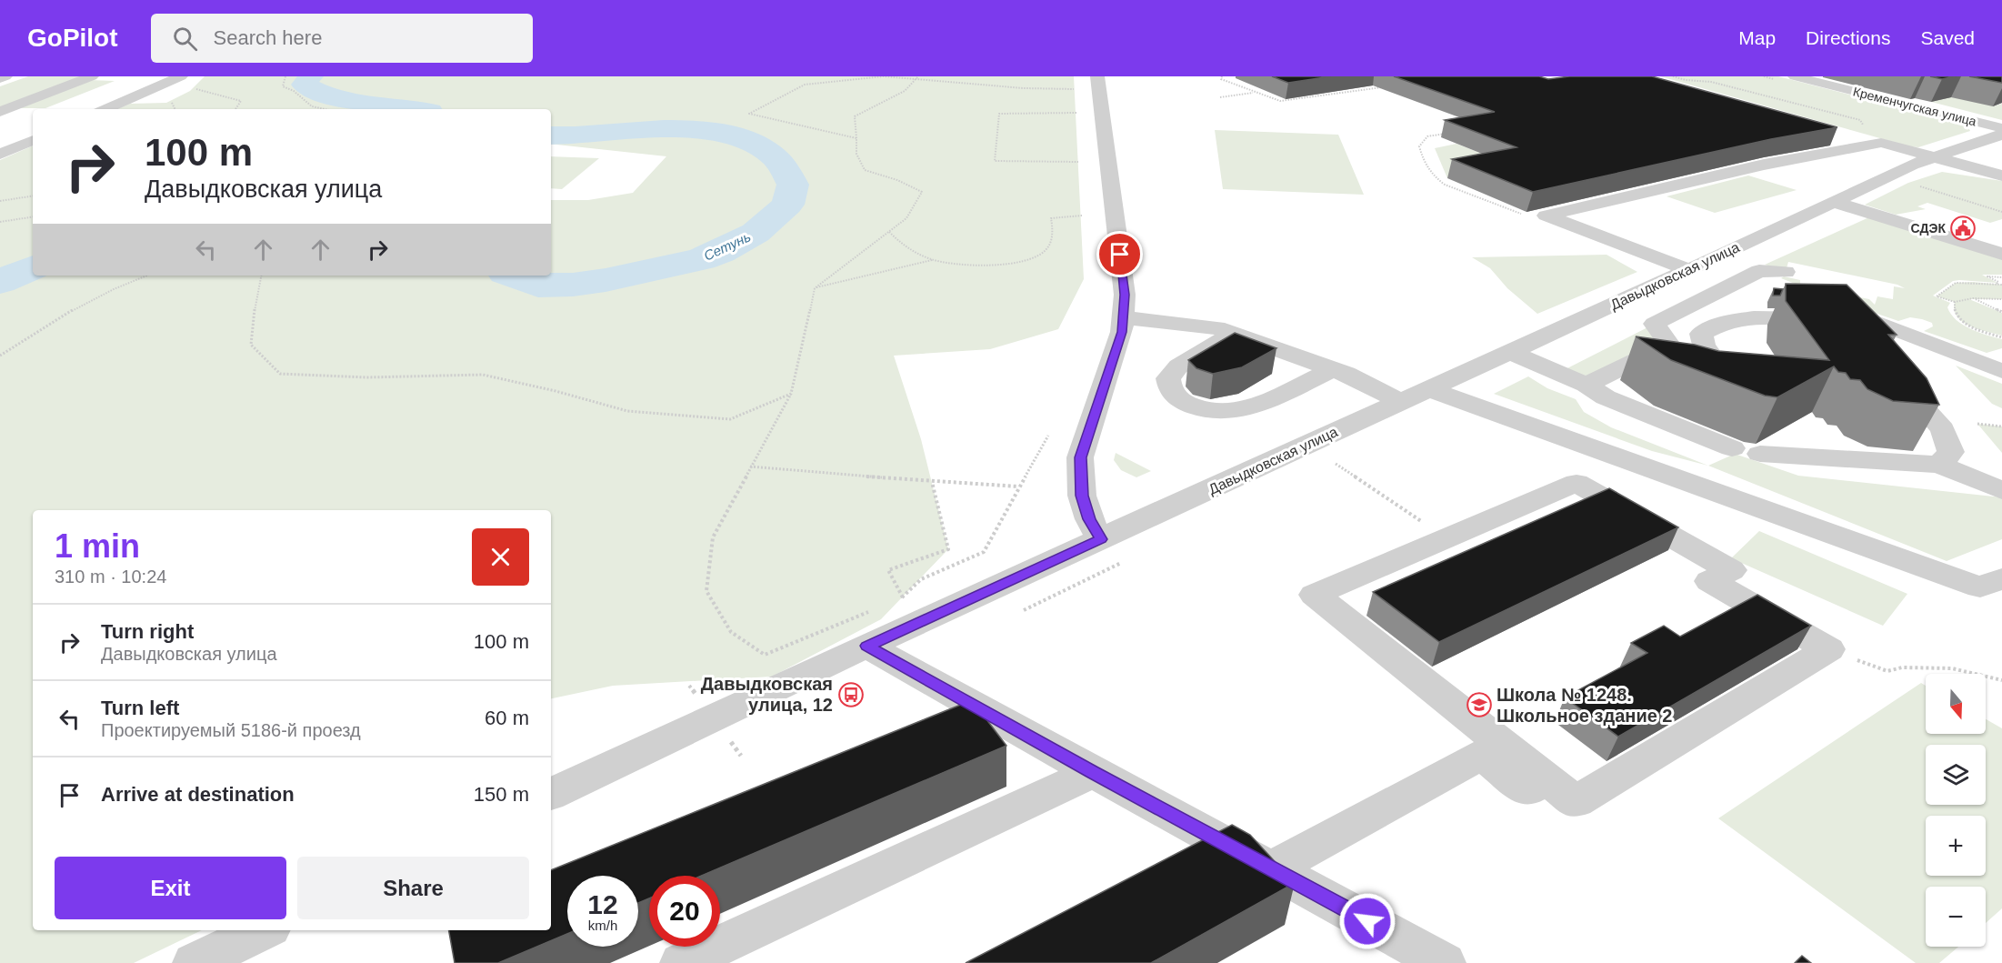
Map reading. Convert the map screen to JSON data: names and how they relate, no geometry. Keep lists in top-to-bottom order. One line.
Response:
{"streets":{"street":["Кременчугская улица","Давыдковская улица"]},"water":["Сетунь"],"places":{"public building":["СДЭК"],"bus stop":["Давыдковская улица, 12"],"school or university":["Школа № 1248. Школьное здание 2"]},"north":"bottom","page":{"header":"GoPilot","search":"Search here","nav":["Map","Directions","Saved"],"turn":["100 m","Давыдковская улица"],"heading":["1 min","310 m · 10:24"],"list":[{"name":"Turn right","note":"Давыдковская улица","value":"100 m"},{"name":"Turn left","note":"Проектируемый 5186-й проезд","value":"60 m"},{"name":"Arrive at destination","value":"150 m"}],"map_buttons":["+","−"],"buttons":["Exit","Share"],"speed":"12 km/h","limit":"20"}}
